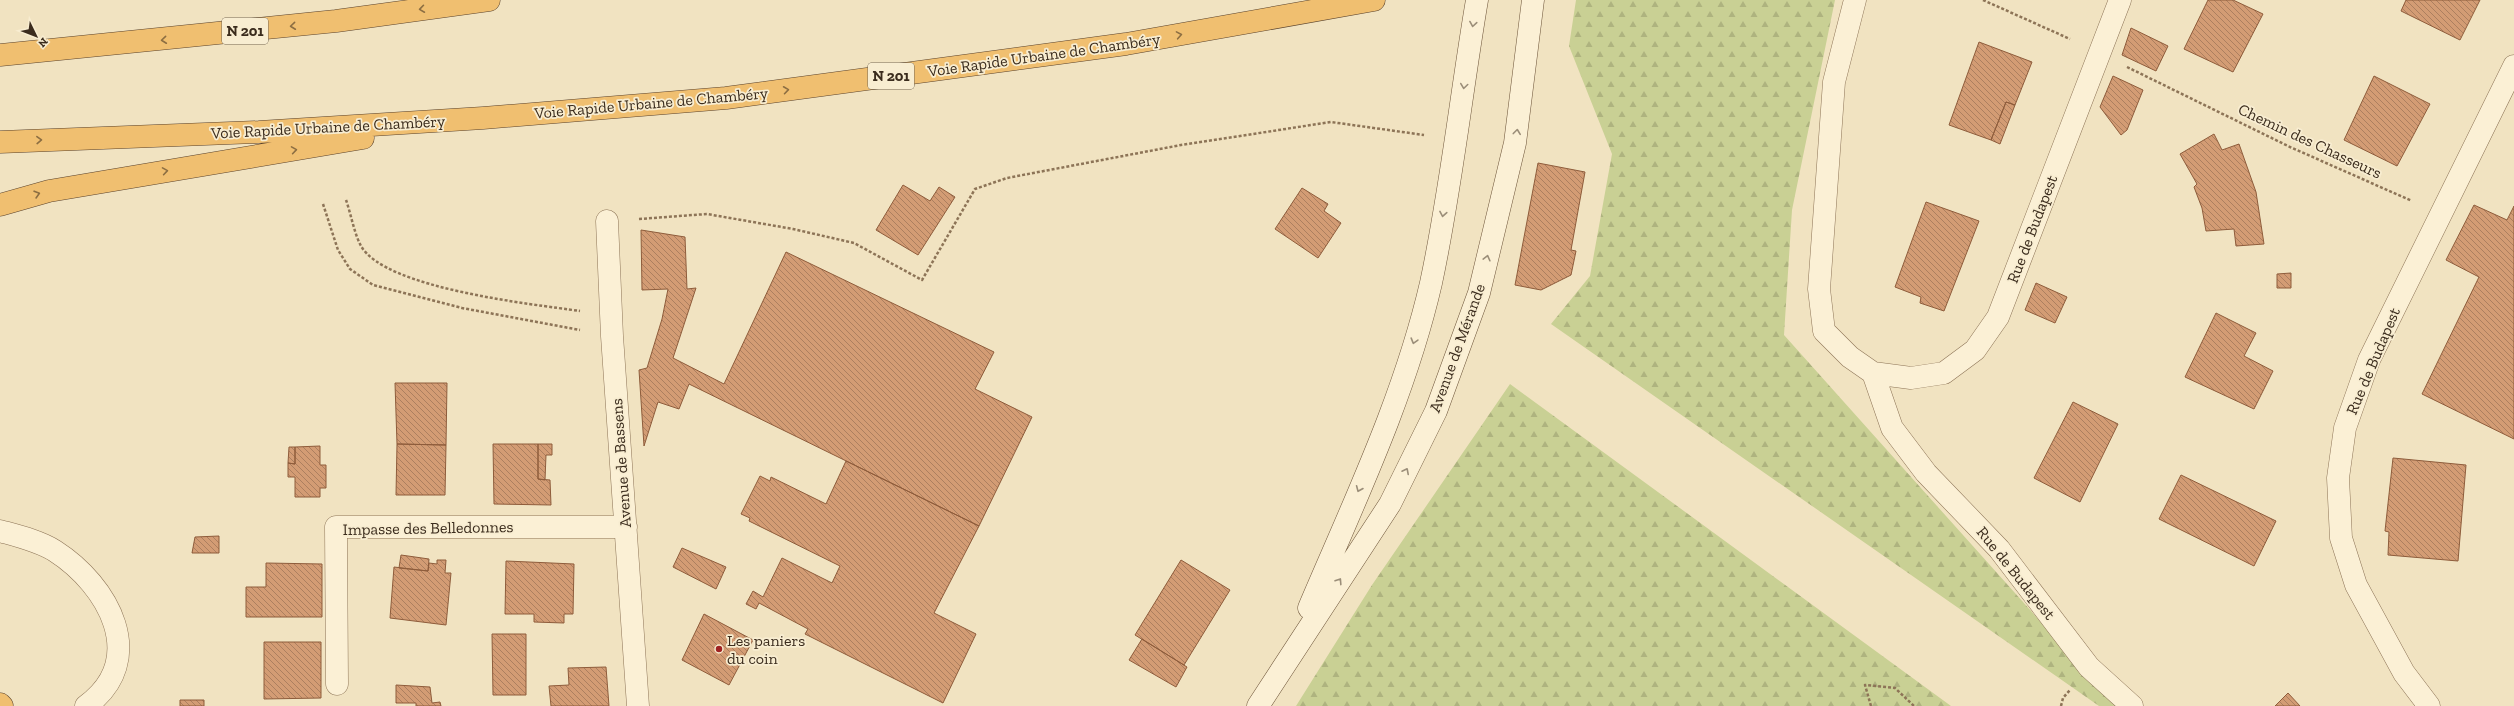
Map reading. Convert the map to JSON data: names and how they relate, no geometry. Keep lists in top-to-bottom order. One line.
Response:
{"streets":{"highway":["N 201","Voie Rapide Urbaine de Chambéry"],"street":["Rue de Budapest","Avenue de Mérande","Avenue de Bassens","Impasse des Belledonnes"],"path":["Chemin des Chasseurs"]},"crossings":[["Chemin des Chasseurs","Rue de Budapest"],["Avenue de Bassens","Impasse des Belledonnes"]],"places":["Les paniers du coin"],"north":"bottom right"}
